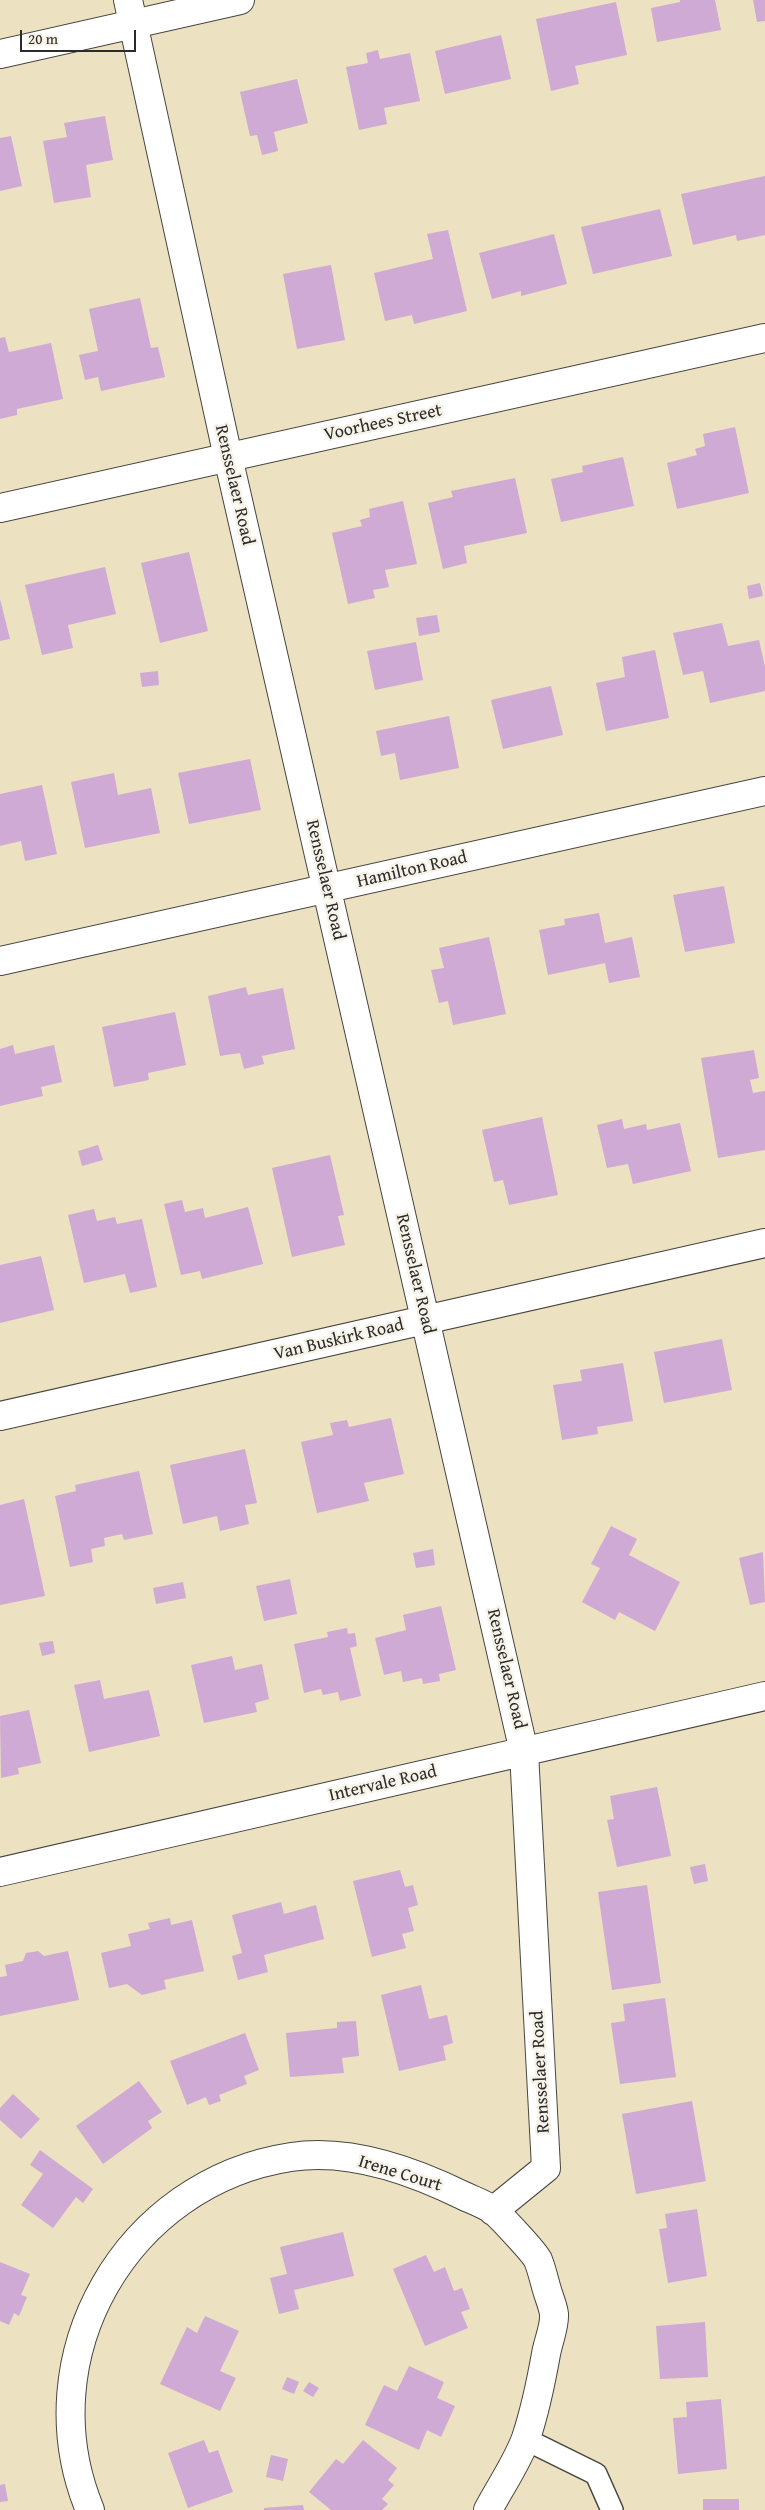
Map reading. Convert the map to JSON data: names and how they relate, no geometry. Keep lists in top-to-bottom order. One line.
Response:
{"streets":{"street":["Voorhees Street","Rensselaer Road","Hamilton Road","Van Buskirk Road","Intervale Road","Irene Court"]},"crossings":[["Voorhees Street","Rensselaer Road"],["Rensselaer Road","Hamilton Road"],["Rensselaer Road","Van Buskirk Road"],["Rensselaer Road","Intervale Road"],["Rensselaer Road","Irene Court"]],"scale_bar":"20 m"}
